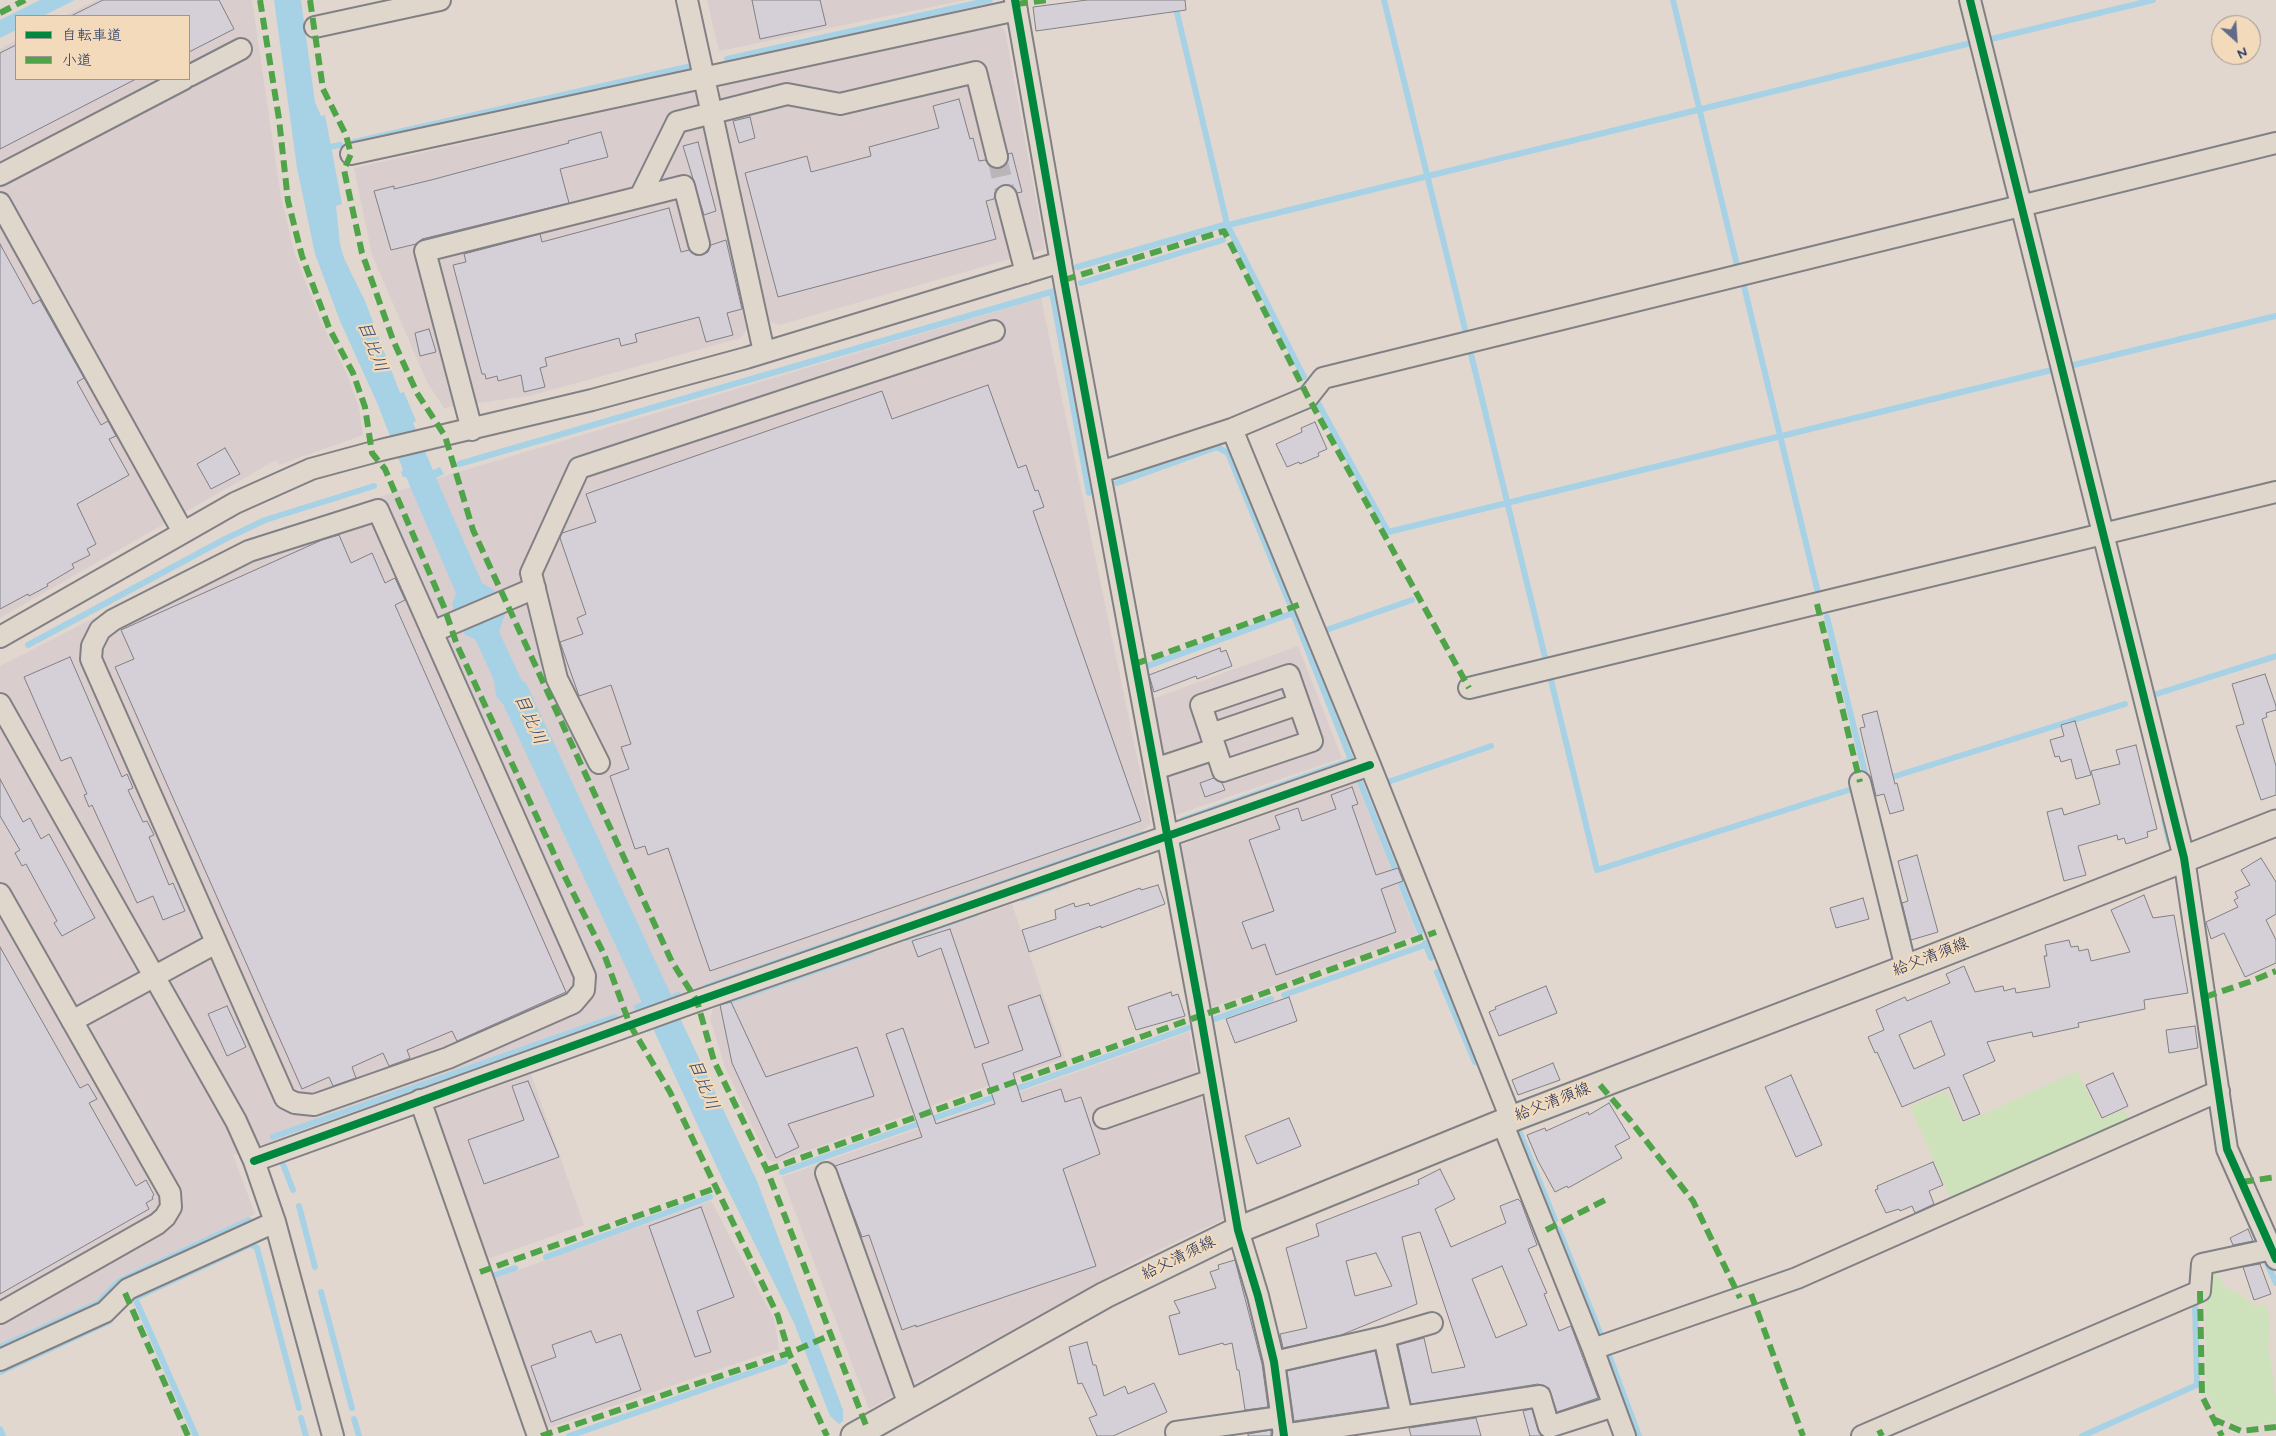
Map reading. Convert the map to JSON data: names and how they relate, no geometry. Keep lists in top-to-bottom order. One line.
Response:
{"streets":{"main road":["給父清須線"]},"water":["目比川"],"legend":["自転車道","小道"],"north":"bottom right"}
